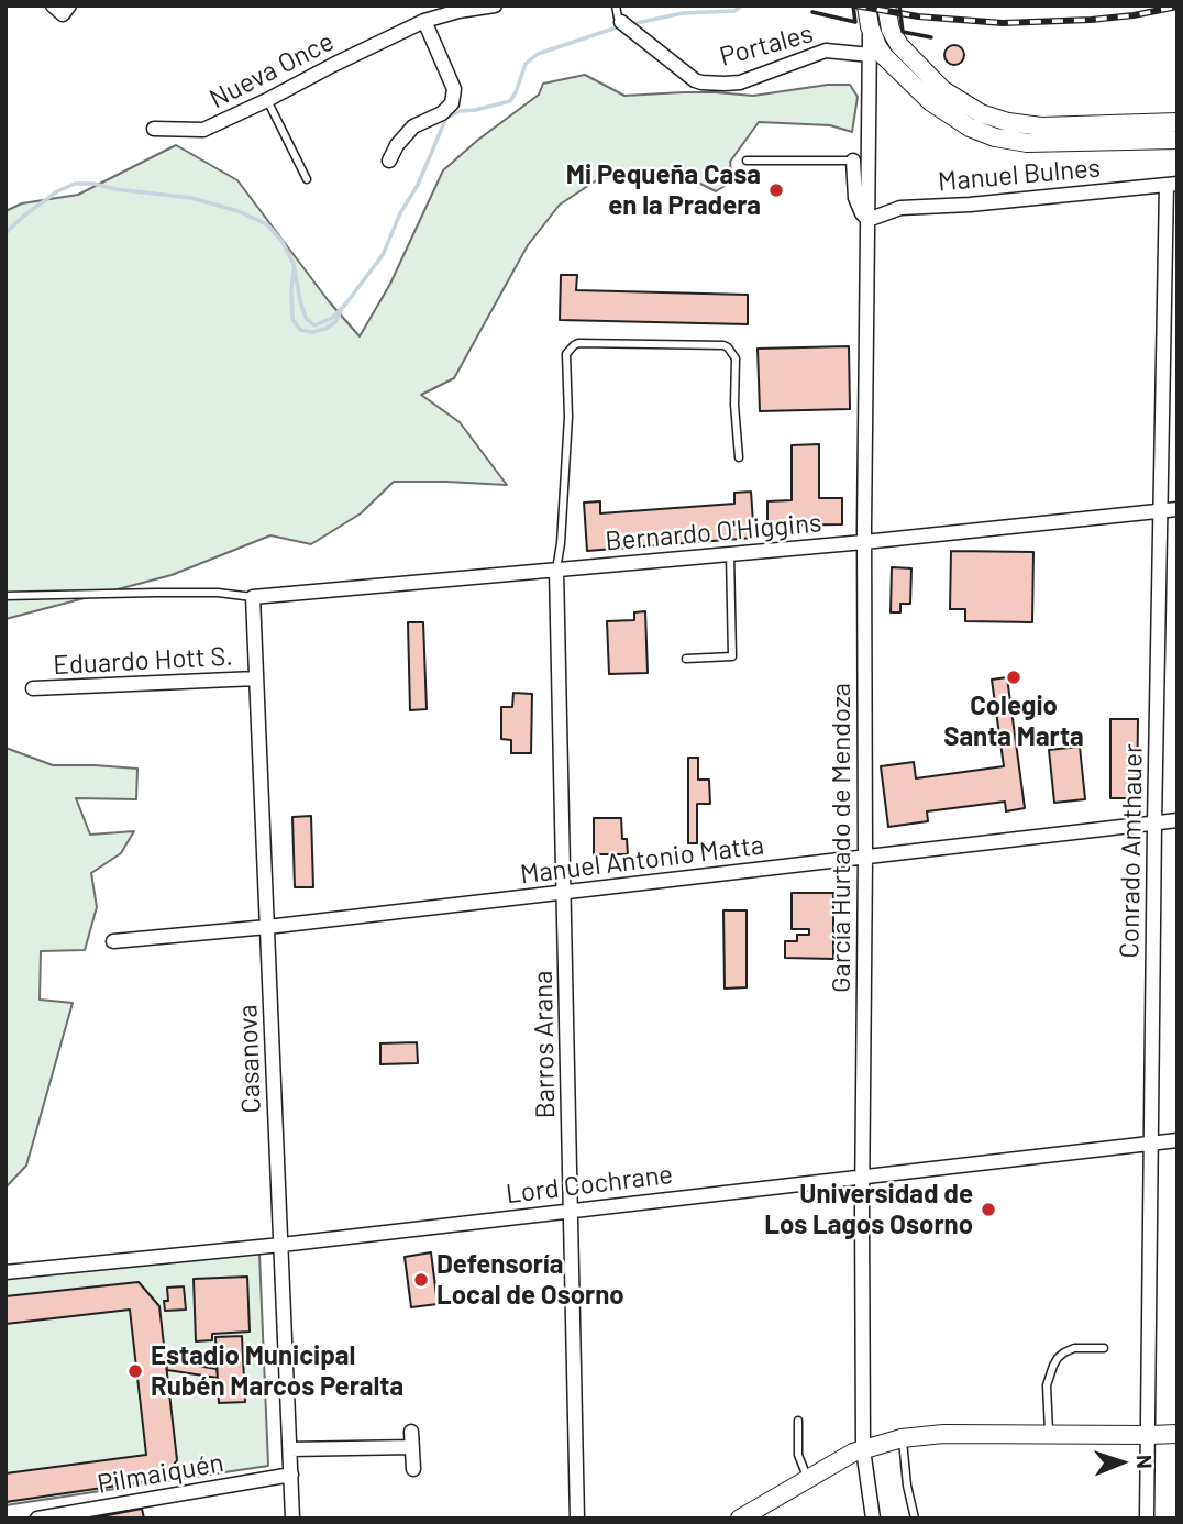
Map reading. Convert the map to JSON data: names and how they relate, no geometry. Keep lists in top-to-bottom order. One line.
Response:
{"streets":{"street":["Portales","Nueva Once","Manuel Bulnes","Bernardo O'Higgins","Eduardo Hott S.","García Hurtado de Mendoza","Conrado Amthauer","Manuel Antonio Matta","Barros Arana","Casanova","Lord Cochrane","Pilmaiquén"]},"crossings":[["Manuel Bulnes","García Hurtado de Mendoza"],["Manuel Bulnes","Conrado Amthauer"],["Bernardo O'Higgins","García Hurtado de Mendoza"],["Bernardo O'Higgins","Conrado Amthauer"],["Bernardo O'Higgins","Barros Arana"],["Bernardo O'Higgins","Casanova"],["Eduardo Hott S.","Casanova"],["García Hurtado de Mendoza","Manuel Antonio Matta"],["García Hurtado de Mendoza","Lord Cochrane"],["Conrado Amthauer","Manuel Antonio Matta"],["Conrado Amthauer","Lord Cochrane"],["Manuel Antonio Matta","Barros Arana"],["Manuel Antonio Matta","Casanova"],["Barros Arana","Lord Cochrane"],["Casanova","Lord Cochrane"],["Casanova","Pilmaiquén"]],"places":["Mi Pequeña Casa en la Pradera","Colegio Santa Marta","Universidad de Los Lagos Osorno","Defensoría Local de Osorno","Estadio Municipal Rubén Marcos Peralta"],"north":"right"}
